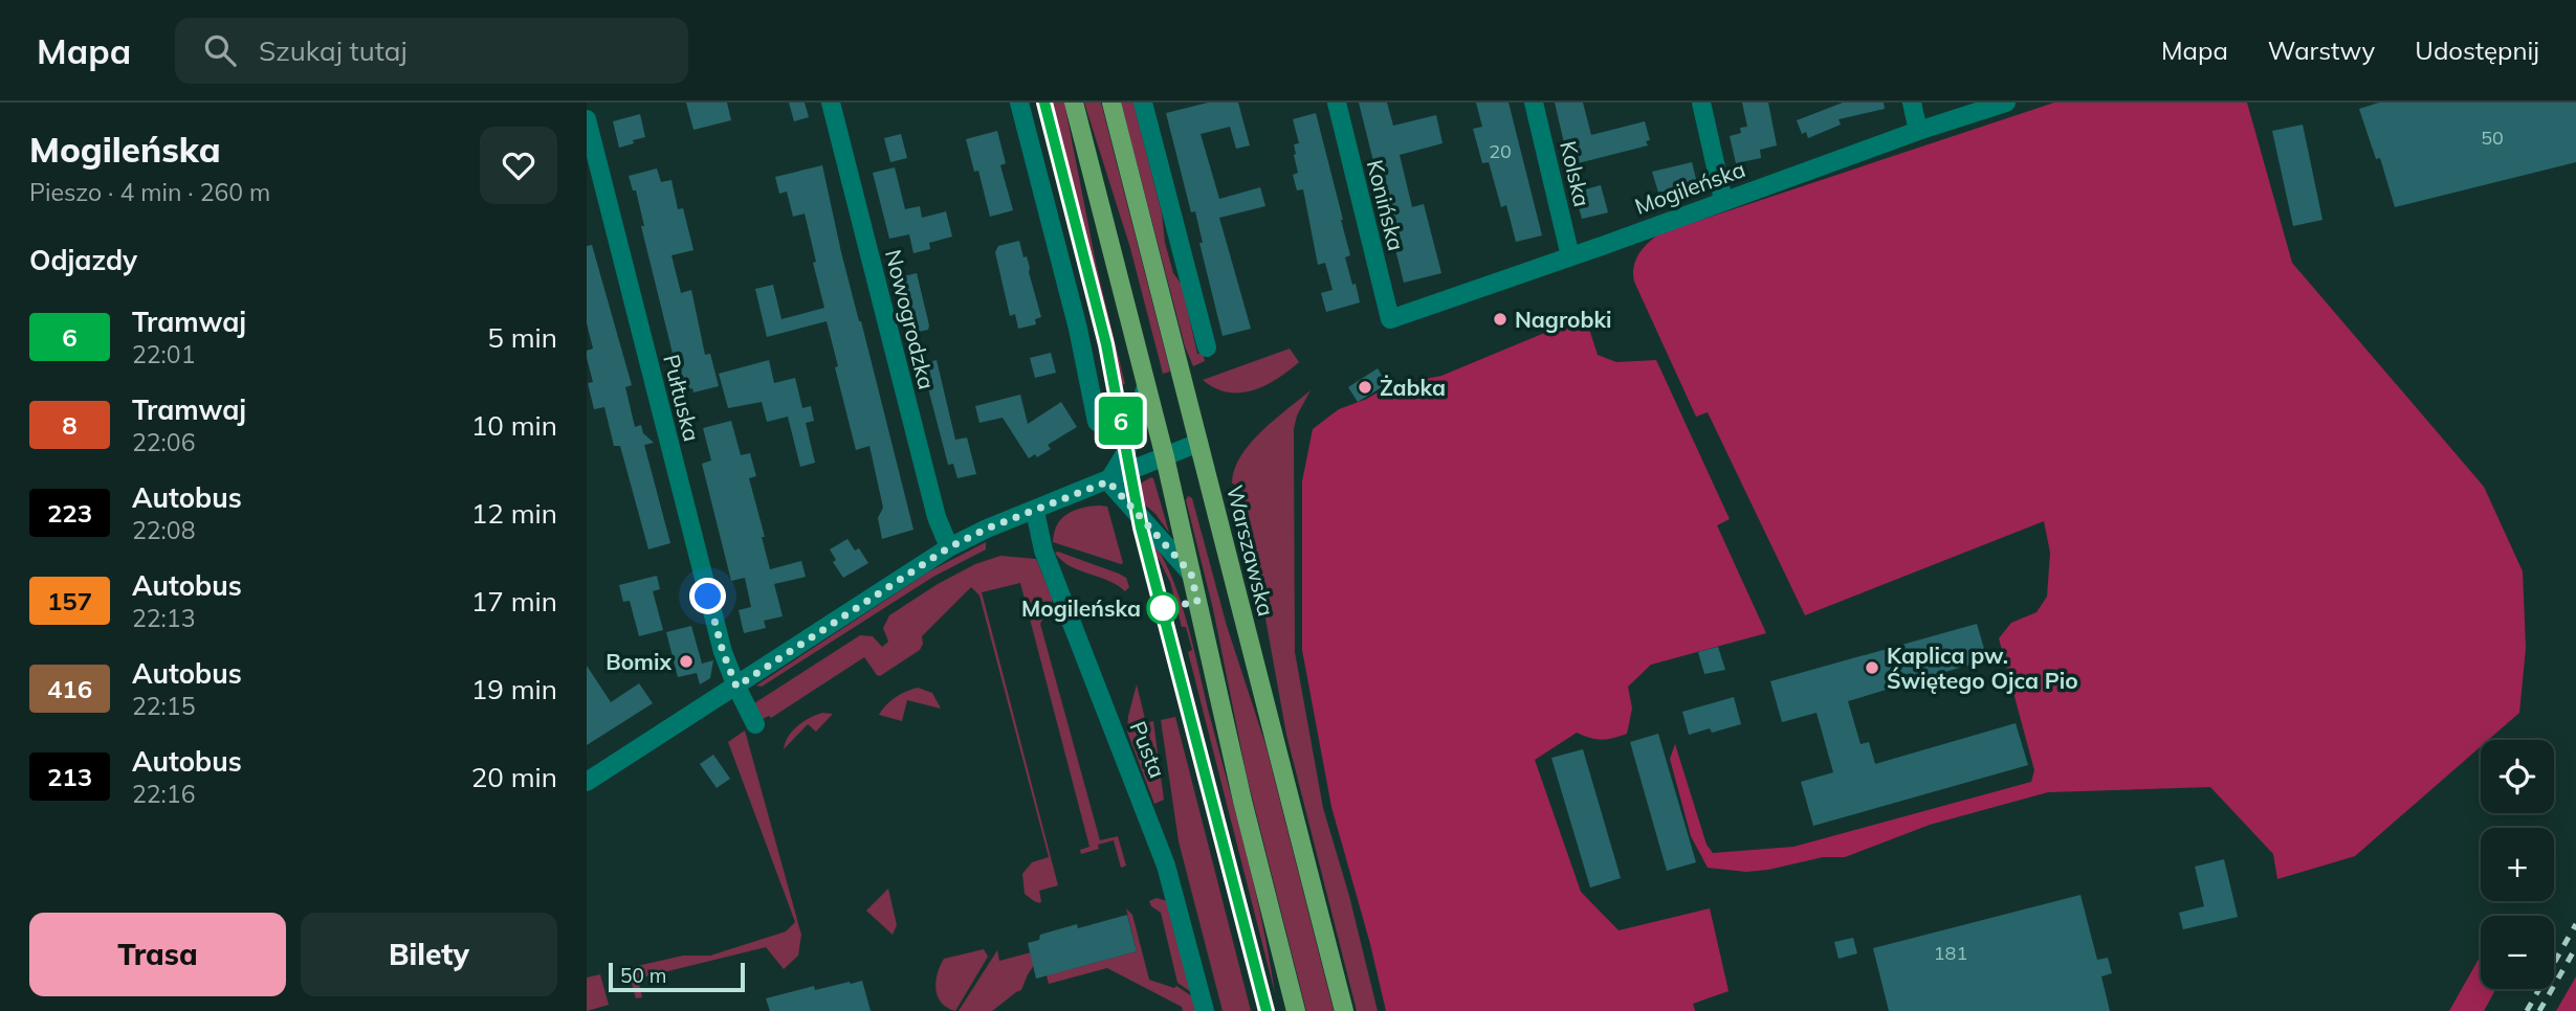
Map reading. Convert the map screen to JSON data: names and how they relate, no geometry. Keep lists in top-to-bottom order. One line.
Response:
{"streets":{"main road":["Warszawska"],"street":["Kolska","Mogileńska","Konińska","Nowogrodzka","Pułtuska","Pusta"]},"crossings":[["Kolska","Mogileńska"],["Mogileńska","Konińska"]],"places":["Nagrobki","Żabka","Mogileńska","Bomix","Kaplica pw. Świętego Ojca Pio"],"lines":["tram line 6"],"house_numbers":["50","20","181"],"scale_bar":"50 m","page":{"header":"Mapa","search":"Szukaj tutaj","nav":["Mapa","Warstwy","Udostępnij"],"heading":[["Mogileńska","Pieszo · 4 min · 260 m"],"Odjazdy"],"on_map":"6","list":[{"mark":"6","name":"Tramwaj","note":"22:01","value":"5 min"},{"mark":"8","name":"Tramwaj","note":"22:06","value":"10 min"},{"mark":"223","name":"Autobus","note":"22:08","value":"12 min"},{"mark":"157","name":"Autobus","note":"22:13","value":"17 min"},{"mark":"416","name":"Autobus","note":"22:15","value":"19 min"},{"mark":"213","name":"Autobus","note":"22:16","value":"20 min"}],"map_buttons":["+","−"],"buttons":["Trasa","Bilety"],"scale":"50 m"}}
